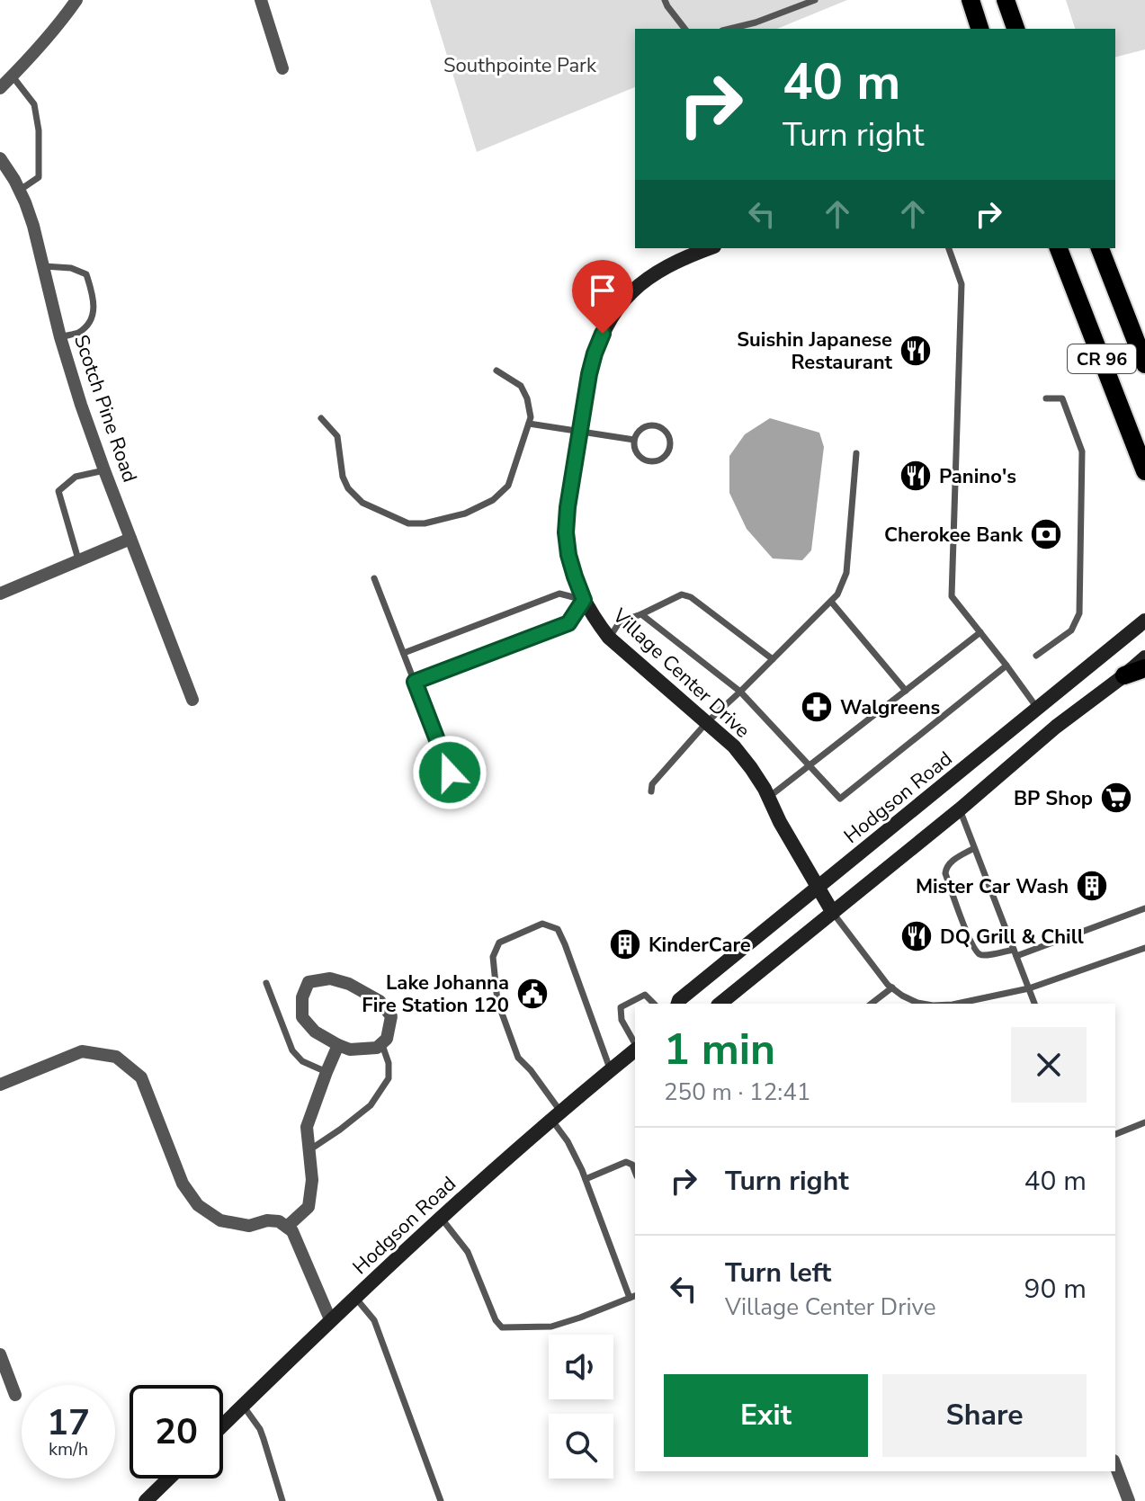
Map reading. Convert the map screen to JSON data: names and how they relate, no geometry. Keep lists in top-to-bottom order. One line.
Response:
{"streets":{"main road":["CR 96","Village Center Drive","Hodgson Road"],"street":["Scotch Pine Road"]},"crossings":[["Village Center Drive","Hodgson Road"]],"parks":["Southpointe Park"],"places":{"restaurant":["Suishin Japanese Restaurant","Panino's","DQ Grill & Chill"],"bank":["Cherokee Bank"],"pharmacy":["Walgreens"],"supermarket":["BP Shop"],"building":["Mister Car Wash","KinderCare"],"public building":["Lake Johanna Fire Station 120"]},"page":{"turn":["40 m","Turn right"],"heading":["1 min","250 m · 12:41"],"list":[{"name":"Turn right","value":"40 m"},{"name":"Turn left","note":"Village Center Drive","value":"90 m"}],"buttons":["Exit","Share"],"speed":"17 km/h","limit":"20"}}
